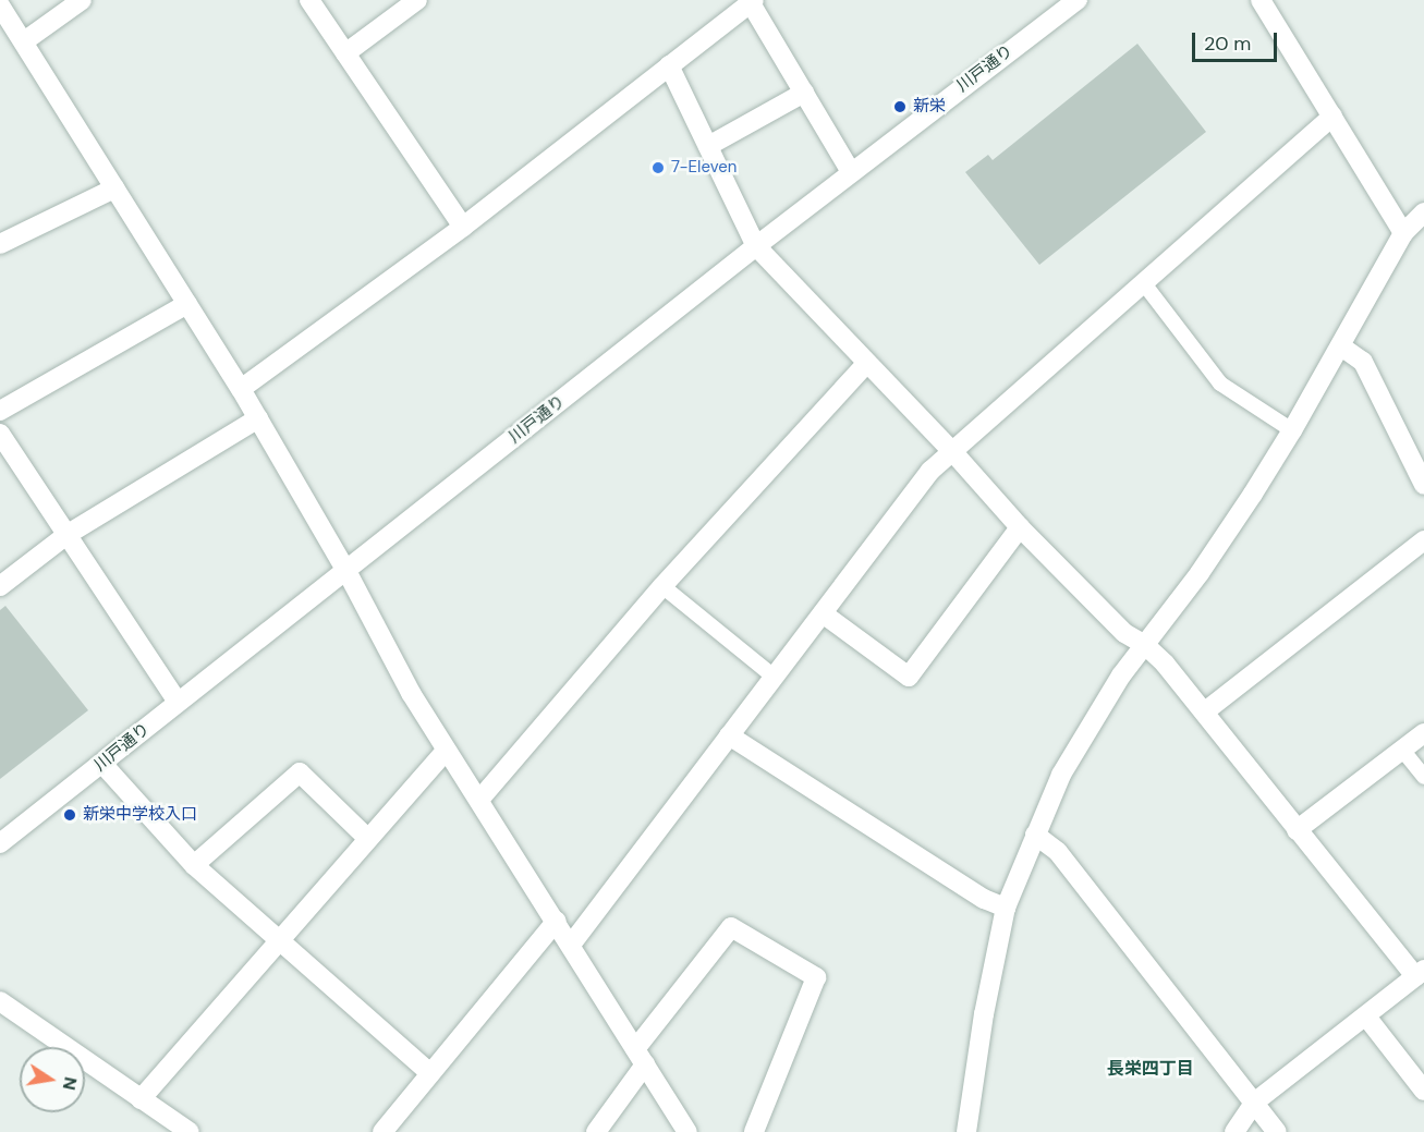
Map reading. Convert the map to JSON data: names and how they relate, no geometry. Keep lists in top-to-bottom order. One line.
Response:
{"streets":{"street":["川戸通り"]},"districts":["長栄四丁目"],"places":["新栄","7-Eleven","新栄中学校入口"],"scale_bar":"20 m","north":"right"}
